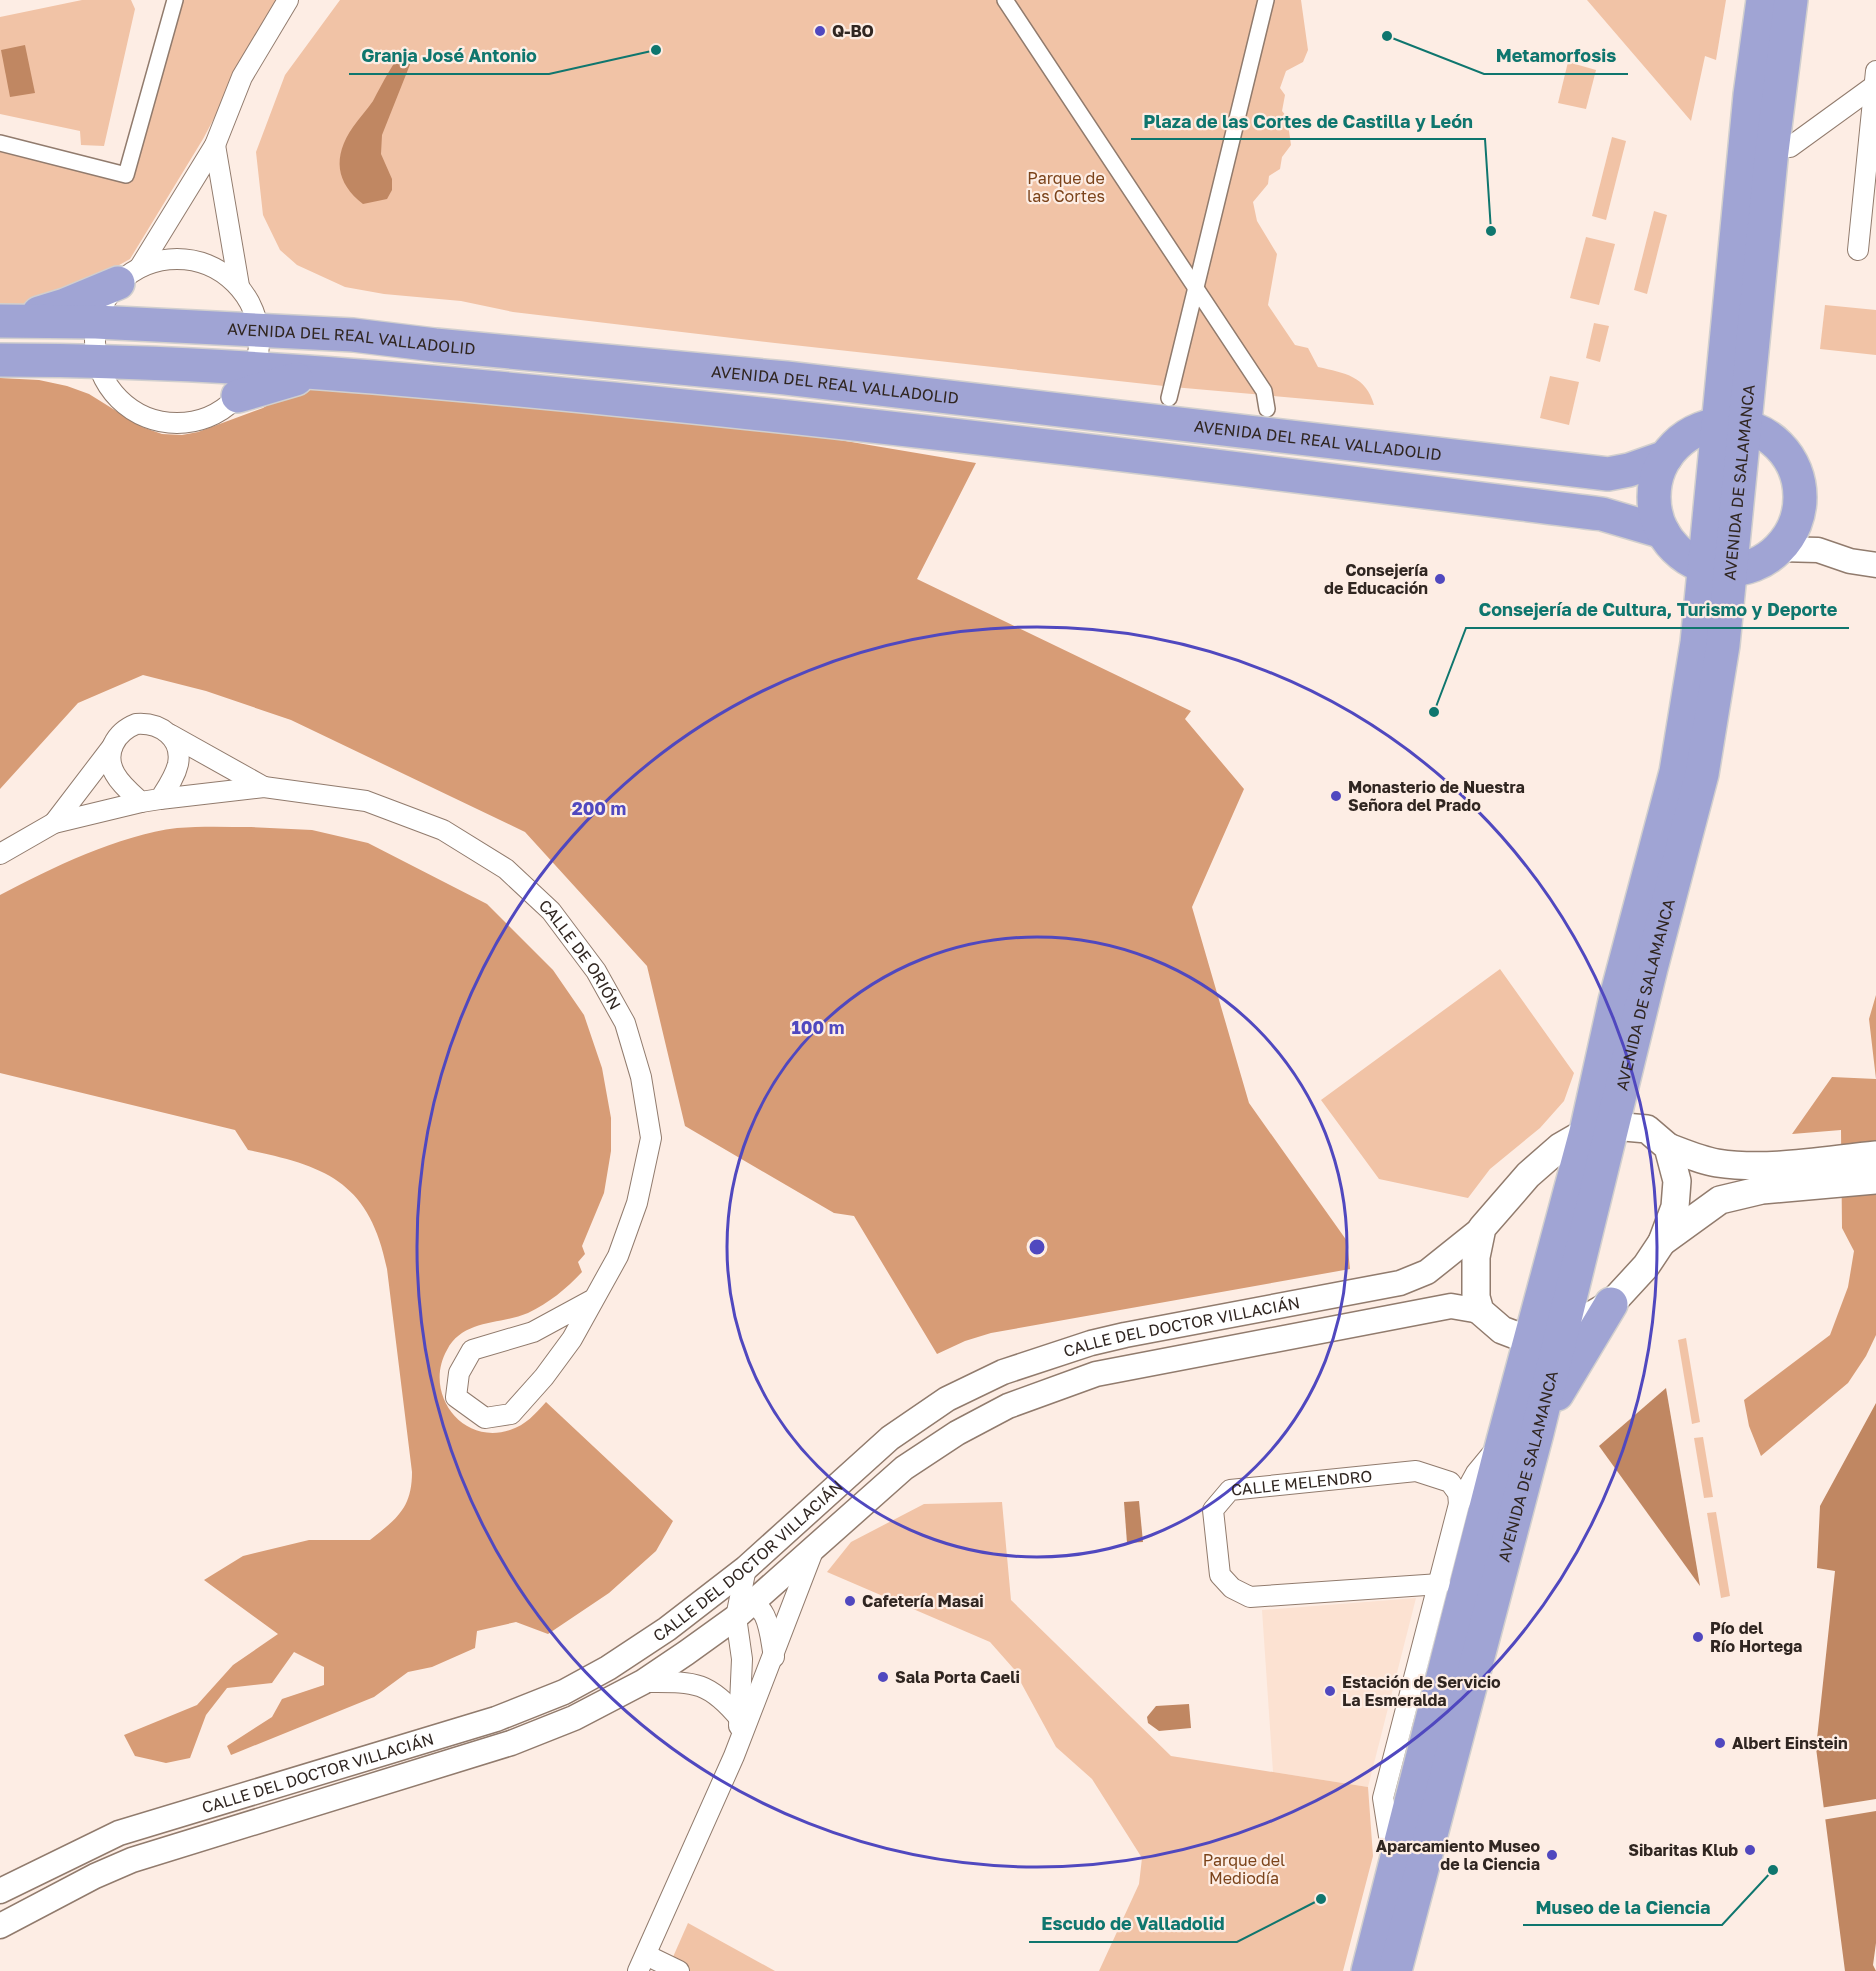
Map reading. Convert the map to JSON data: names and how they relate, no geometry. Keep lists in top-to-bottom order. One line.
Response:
{"streets":{"highway":["AVENIDA DEL REAL VALLADOLID","AVENIDA DE SALAMANCA"],"street":["CALLE DE ORIÓN","CALLE DEL DOCTOR VILLACIÁN","CALLE MELENDRO"]},"crossings":[["AVENIDA DEL REAL VALLADOLID","AVENIDA DE SALAMANCA"],["AVENIDA DE SALAMANCA","CALLE MELENDRO"]],"parks":["Parque de las Cortes","Parque del Mediodía"],"places":["Q-BO","Metamorfosis","Granja José Antonio","Plaza de las Cortes de Castilla y León","Consejería de Educación","Consejería de Cultura, Turismo y Deporte","Monasterio de Nuestra Señora del Prado","Cafetería Masai","Pío del Río Hortega","Sala Porta Caeli","Estación de Servicio La Esmeralda","Albert Einstein","Sibaritas Klub","Aparcamiento Museo de la Ciencia","Museo de la Ciencia","Escudo de Valladolid"],"rings":["200 m","100 m"]}
